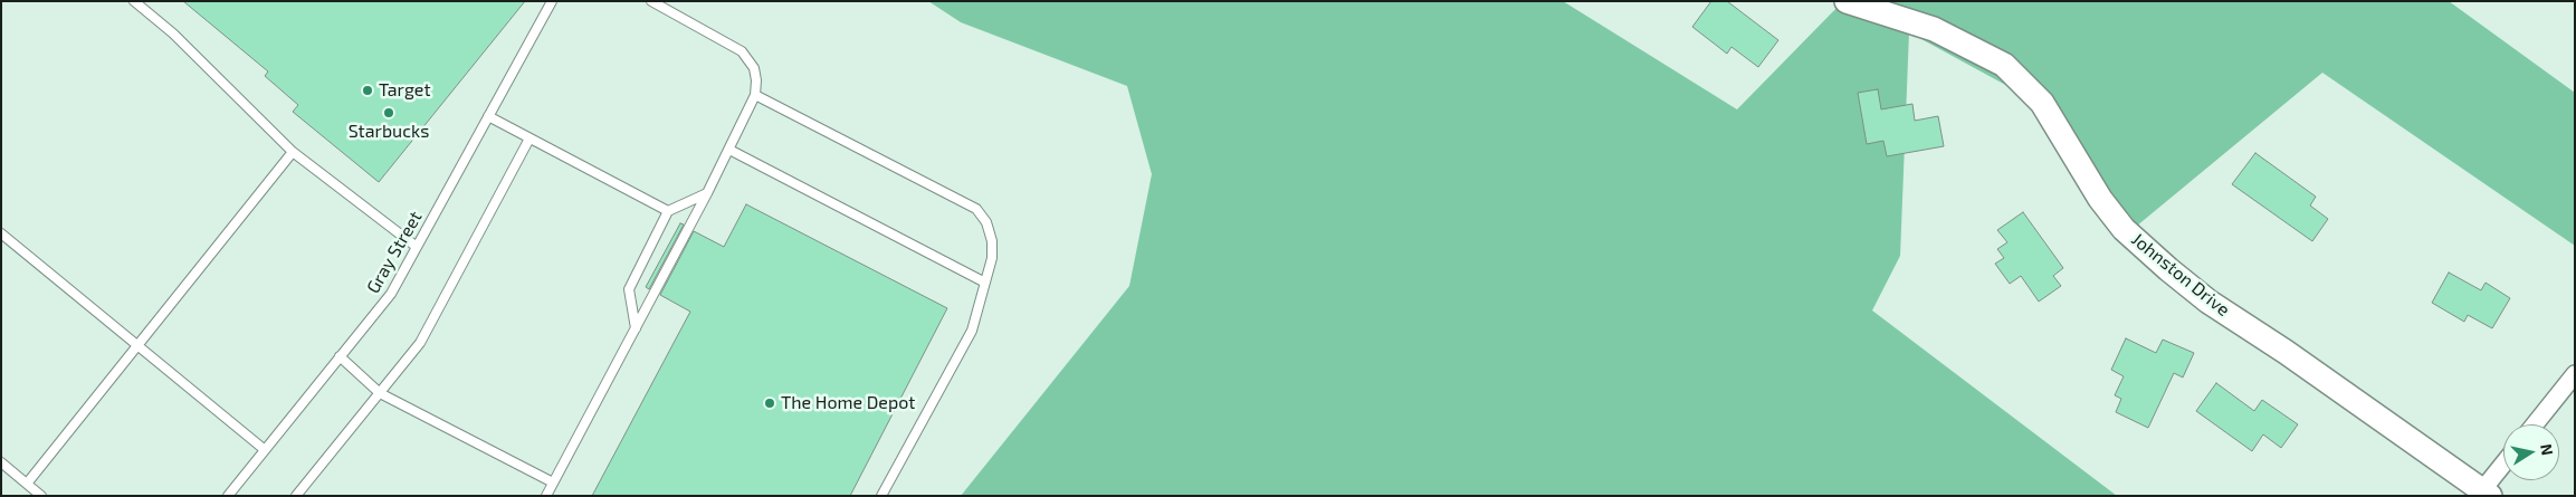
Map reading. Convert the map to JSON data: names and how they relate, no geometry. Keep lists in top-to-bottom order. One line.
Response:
{"streets":{"street":["Johnston Drive"],"lane":["Gray Street"]},"places":["Target","Starbucks","The Home Depot"],"north":"right"}
